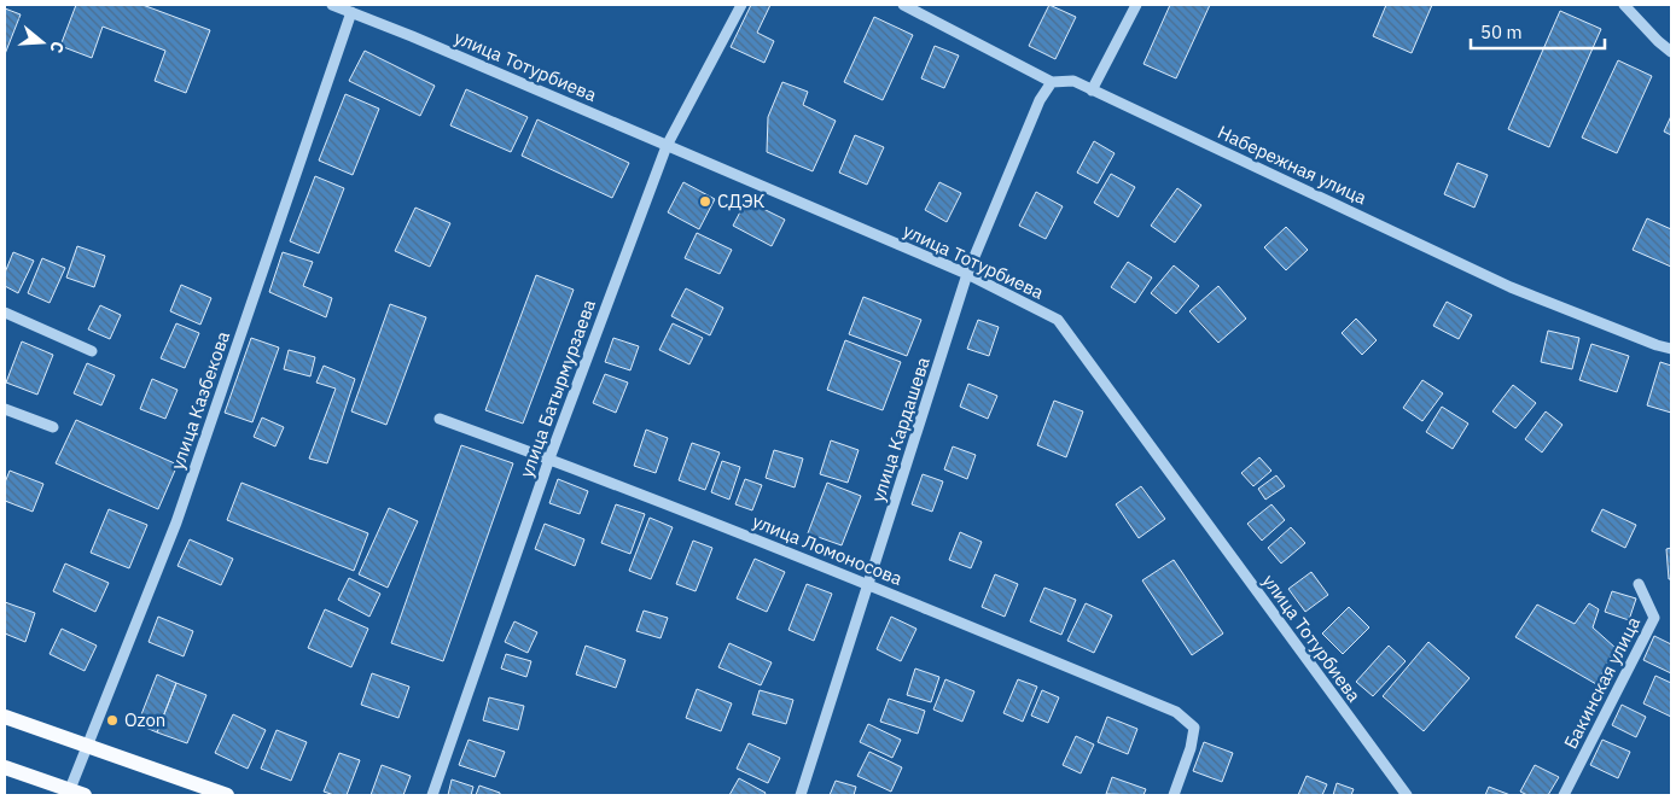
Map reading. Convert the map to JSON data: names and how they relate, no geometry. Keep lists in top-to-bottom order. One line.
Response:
{"streets":{"street":["улица Тотурбиева","Набережная улица","улица Батырмурзаева","улица Казбекова","улица Кардашева","улица Ломоносова","Бакинская улица"]},"crossings":[["улица Тотурбиева","улица Батырмурзаева"],["улица Тотурбиева","улица Казбекова"],["улица Тотурбиева","улица Кардашева"],["Набережная улица","улица Кардашева"],["улица Батырмурзаева","улица Ломоносова"],["улица Кардашева","улица Ломоносова"]],"places":["СДЭК","Ozon"],"scale_bar":"50 m","north":"right"}
